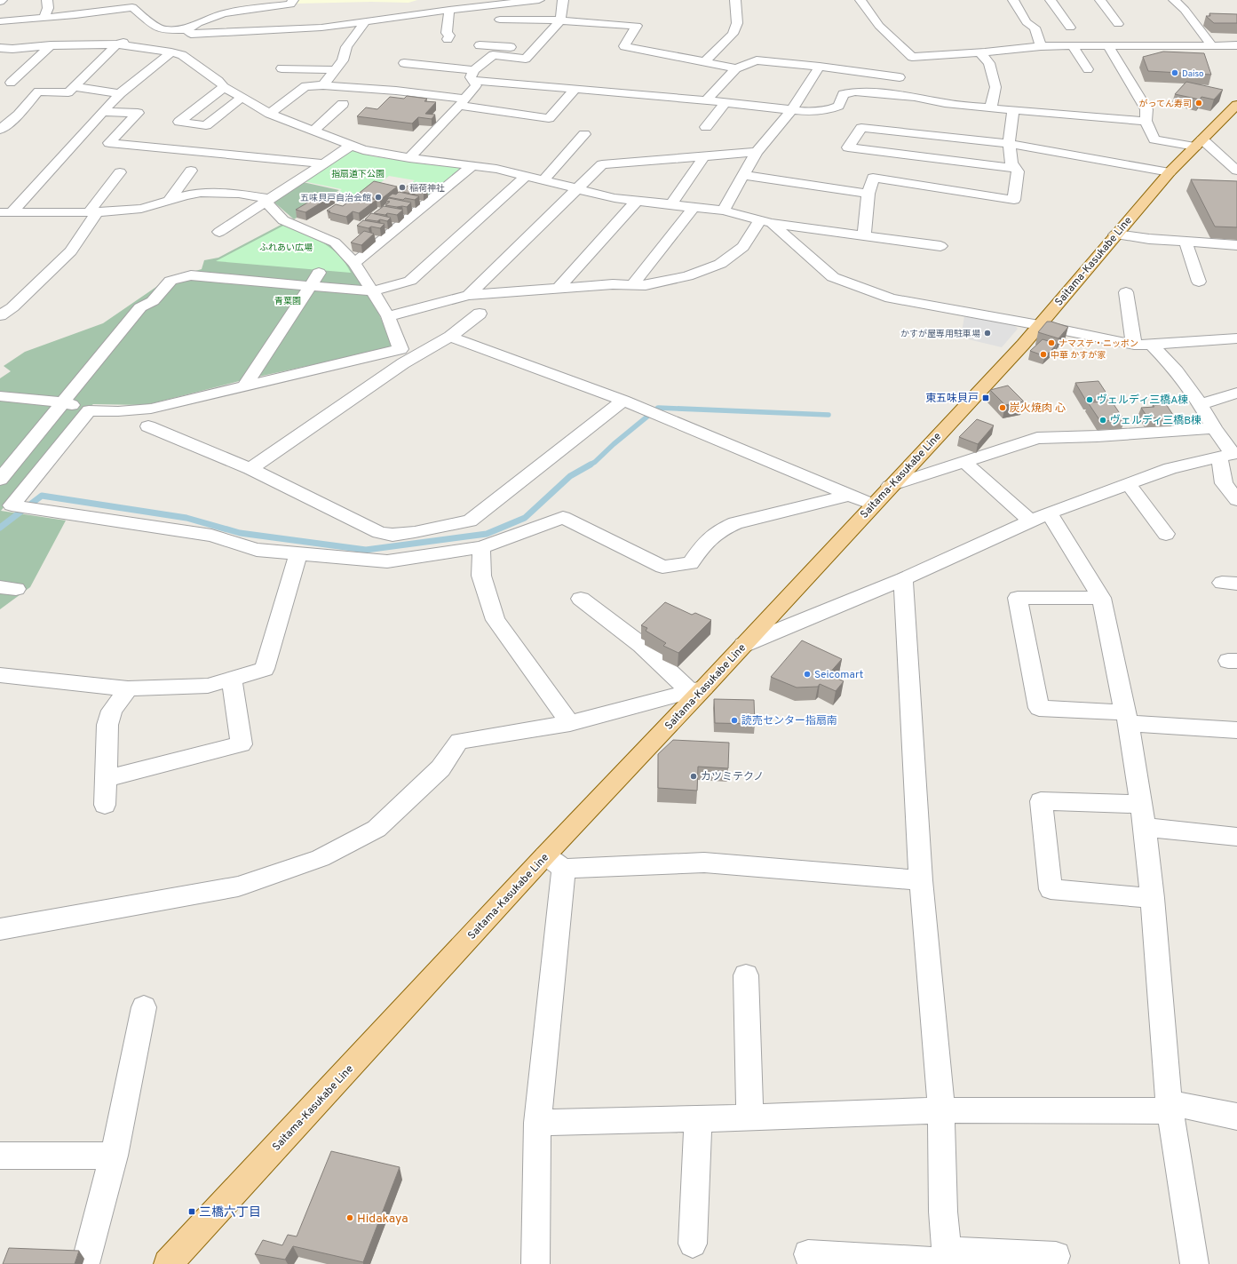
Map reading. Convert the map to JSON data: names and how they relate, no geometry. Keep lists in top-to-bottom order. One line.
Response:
{"streets":{"main road":["Saitama-Kasukabe Line"]},"parks":["指扇道下公園","ふれあい広場","青葉園"],"places":{"other":["Daiso","がってん寿司","稲荷神社","五味貝戸自治会館","かすが屋専用駐車場","ナマステ・ニッポン","中華 かすが家","ヴェルディ三橋A棟","炭火焼肉 心","ヴェルディ三橋B棟","Seicomart","読売センター指扇南","カツミテクノ","Hidakaya"],"transit":["東五味貝戸","三橋六丁目"]}}
